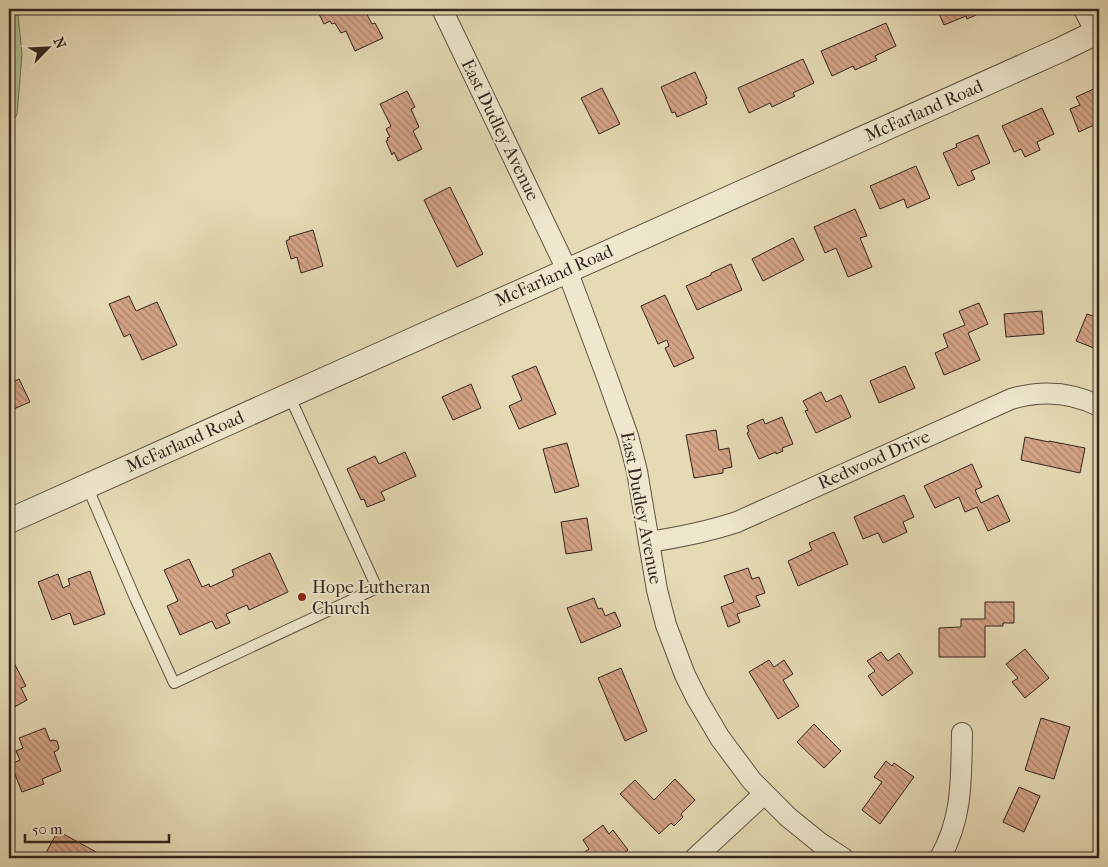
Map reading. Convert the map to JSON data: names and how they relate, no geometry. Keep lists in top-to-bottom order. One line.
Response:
{"streets":{"street":["McFarland Road","East Dudley Avenue","Redwood Drive"]},"crossings":[["McFarland Road","East Dudley Avenue"],["East Dudley Avenue","Redwood Drive"]],"places":["Hope Lutheran Church"],"scale_bar":"50 m","north":"top right"}
